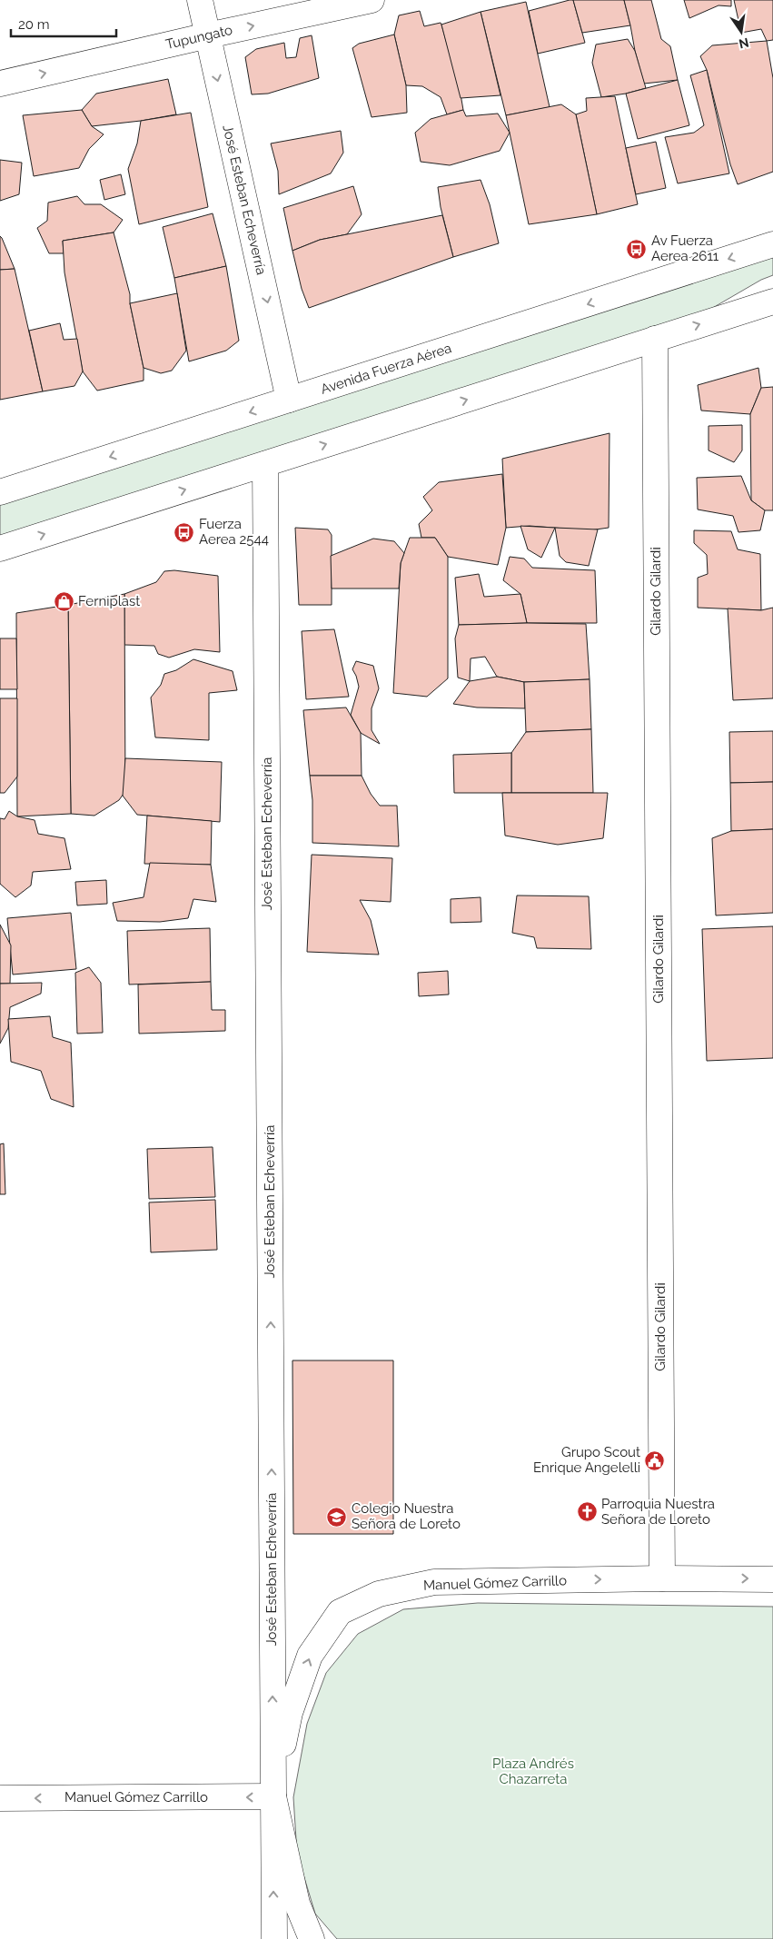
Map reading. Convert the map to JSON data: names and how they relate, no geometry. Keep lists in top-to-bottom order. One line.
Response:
{"streets":{"street":["Tupungato","José Esteban Echeverría","Avenida Fuerza Aérea","Gilardo Gilardi","Manuel Gómez Carrillo"]},"crossings":[["Tupungato","José Esteban Echeverría"],["José Esteban Echeverría","Avenida Fuerza Aérea"],["José Esteban Echeverría","Manuel Gómez Carrillo"],["Gilardo Gilardi","Manuel Gómez Carrillo"]],"one_way":["Tupungato"],"parks":["Plaza Andrés Chazarreta"],"places":{"bus stop":["Av Fuerza Aerea 2611","Fuerza Aerea 2544"],"shop":["Ferniplast"],"public building":["Grupo Scout Enrique Angelelli"],"church":["Parroquia Nuestra Señora de Loreto"],"school or university":["Colegio Nuestra Señora de Loreto"]},"scale_bar":"20 m","north":"bottom"}
